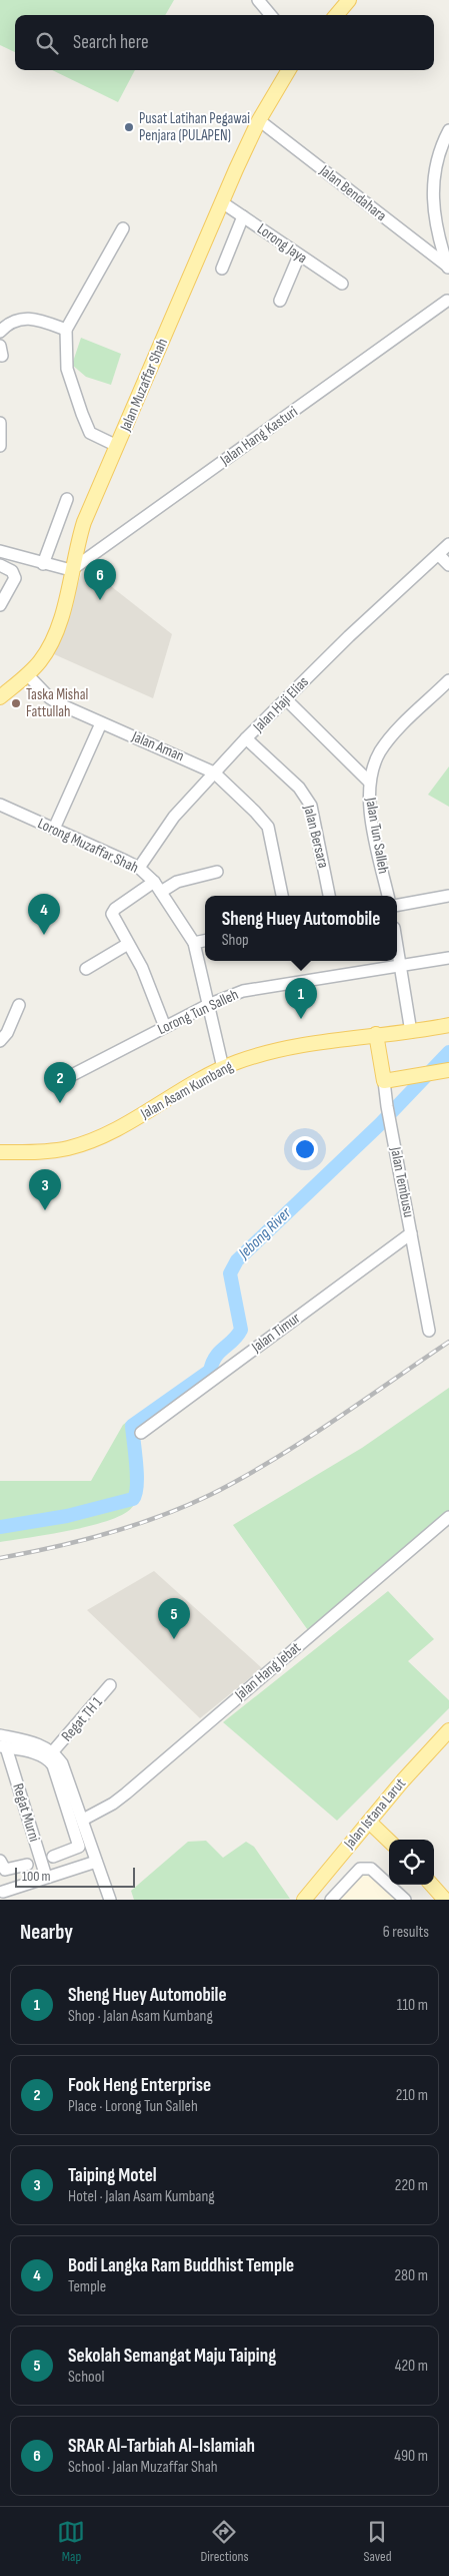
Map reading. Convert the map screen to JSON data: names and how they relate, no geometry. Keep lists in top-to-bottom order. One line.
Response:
{"streets":{"main road":["Jalan Muzaffar Shah","Jalan Asam Kumbang","Jalan Tembusu","Jalan Istana Larut"],"street":["Jalan Bendahara","Lorong Jaya","Jalan Hang Kasturi","Jalan Haji Elias","Jalan Aman","Jalan Tun Salleh","Jalan Bersara","Lorong Muzaffar Shah","Lorong Tun Salleh","Jalan Timur","Jalan Hang Jebat","Regat TH 1","Regat Murni"]},"crossings":[["Jalan Bendahara","Jalan Muzaffar Shah"],["Lorong Jaya","Jalan Muzaffar Shah"],["Jalan Muzaffar Shah","Jalan Hang Kasturi"],["Jalan Muzaffar Shah","Jalan Aman"],["Jalan Haji Elias","Jalan Aman"],["Jalan Haji Elias","Jalan Bersara"],["Jalan Haji Elias","Lorong Muzaffar Shah"],["Lorong Muzaffar Shah","Lorong Tun Salleh"],["Lorong Muzaffar Shah","Jalan Asam Kumbang"],["Jalan Asam Kumbang","Jalan Tembusu"],["Jalan Tembusu","Jalan Timur"]],"water":["Jebong River"],"places":["Pusat Latihan Pegawai Penjara (PULAPEN)","Taska Mishal Fattullah"],"scale_bar":"100 m","page":{"search":"Search here","pins":["6","4","1","2","3","5"],"popup":["Sheng Huey Automobile","Shop"],"scale":"100 m","heading":["Nearby","6 results"],"list":[{"mark":"1","name":"Sheng Huey Automobile","note":"Shop · Jalan Asam Kumbang","value":"110 m"},{"mark":"2","name":"Fook Heng Enterprise","note":"Place · Lorong Tun Salleh","value":"210 m"},{"mark":"3","name":"Taiping Motel","note":"Hotel · Jalan Asam Kumbang","value":"220 m"},{"mark":"4","name":"Bodi Langka Ram Buddhist Temple","note":"Temple","value":"280 m"},{"mark":"5","name":"Sekolah Semangat Maju Taiping","note":"School","value":"420 m"},{"mark":"6","name":"SRAR Al-Tarbiah Al-Islamiah","note":"School · Jalan Muzaffar Shah","value":"490 m"}],"nav":["Map","Directions","Saved"]}}
